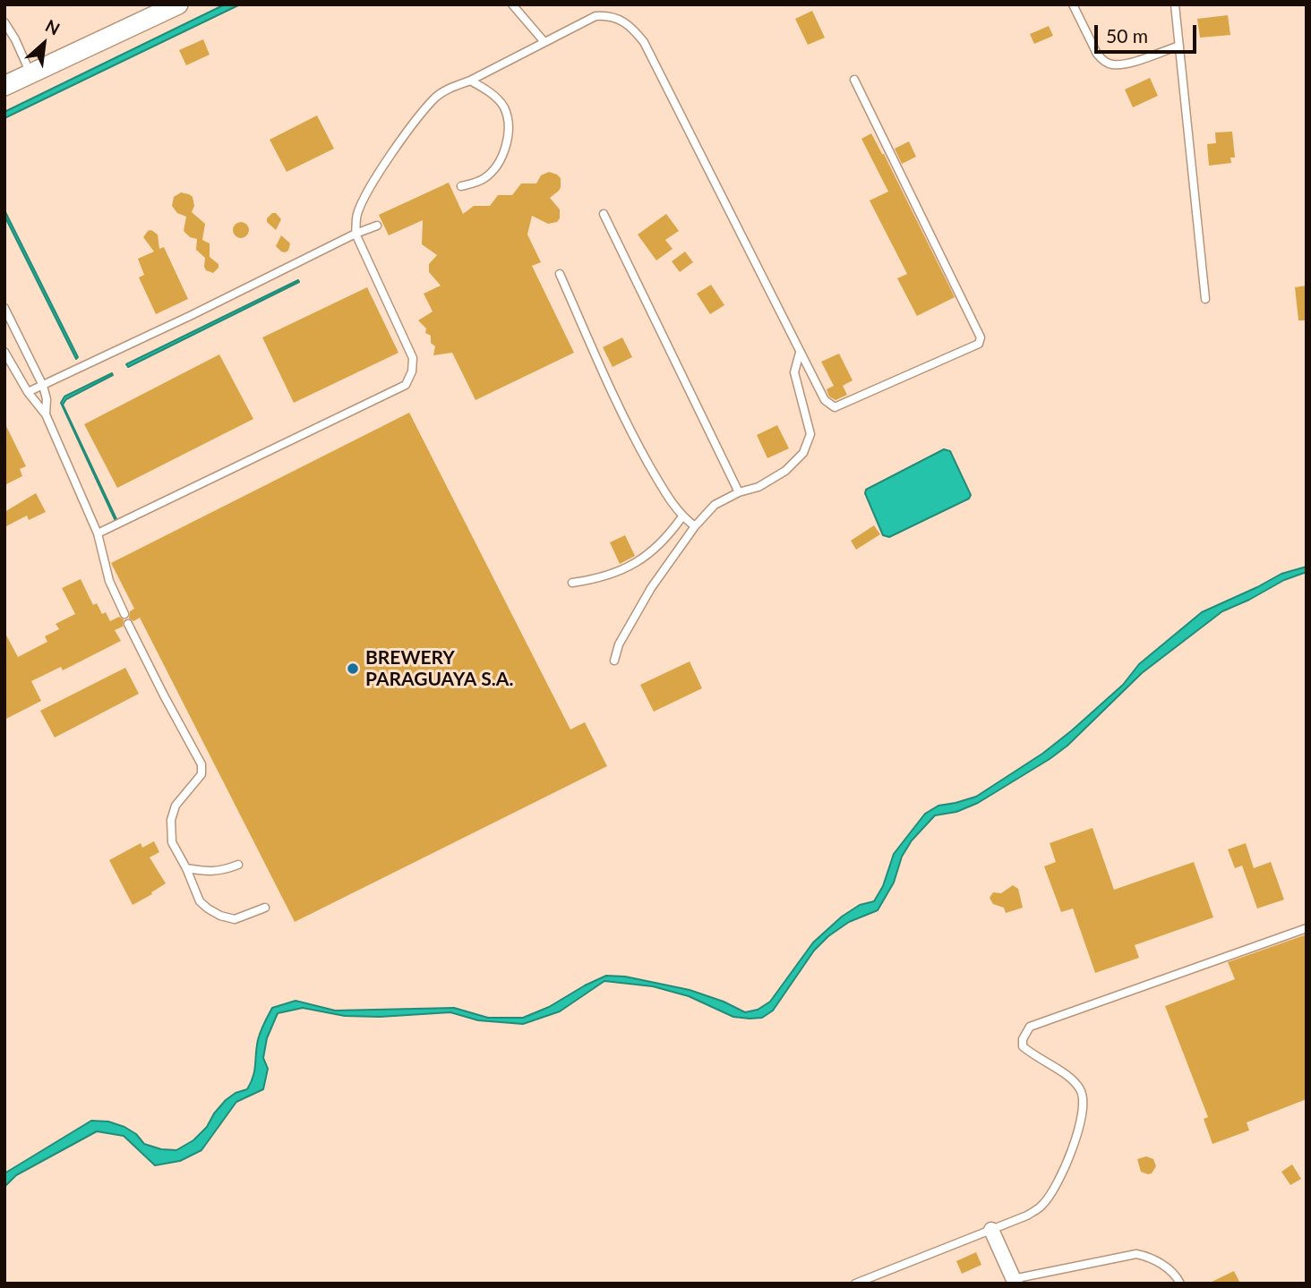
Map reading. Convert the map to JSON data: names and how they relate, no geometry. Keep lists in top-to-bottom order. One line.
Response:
{"places":["BREWERY PARAGUAYA S.A."],"scale_bar":"50 m","north":"top right"}
